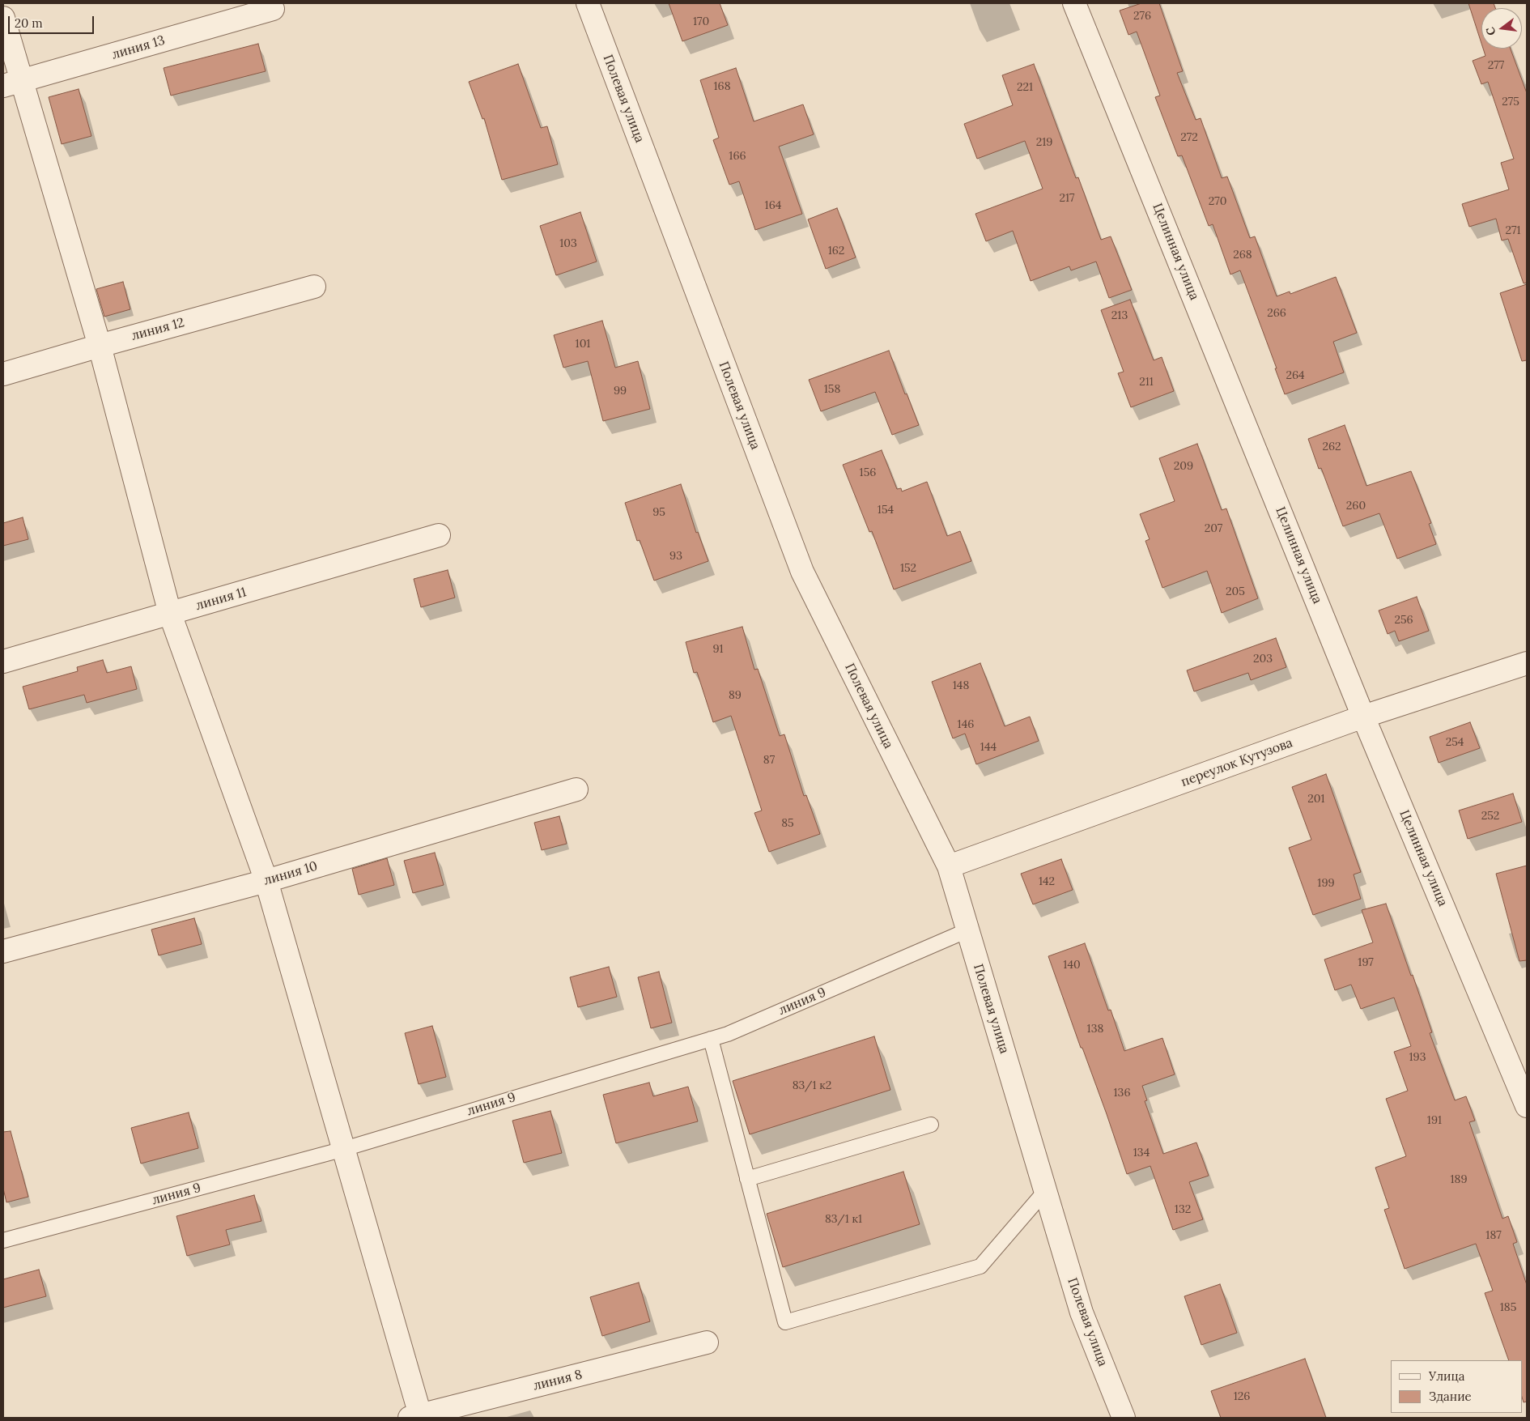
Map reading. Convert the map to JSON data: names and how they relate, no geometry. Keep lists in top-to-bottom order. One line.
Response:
{"streets":{"street":["линия 13","Полевая улица","Целинная улица","линия 12","линия 11","переулок Кутузова","линия 10","линия 8"],"lane":["линия 9"]},"crossings":[["Полевая улица","переулок Кутузова"],["Полевая улица","линия 9"],["Целинная улица","переулок Кутузова"]],"house_numbers":["276","170","277","168","221","275","272","219","166","217","270","164","271","103","162","268","266","213","101","264","211","158","99","262","209","156","260","154","95","207","93","152","205","256","91","203","148","89","146","254","144","87","201","252","85","142","199","197","140","138","193","83/1 к2","136","191","134","189","132","83/1 к1","187","185","126"],"legend":["Улица","Здание"],"scale_bar":"20 m","north":"left"}
